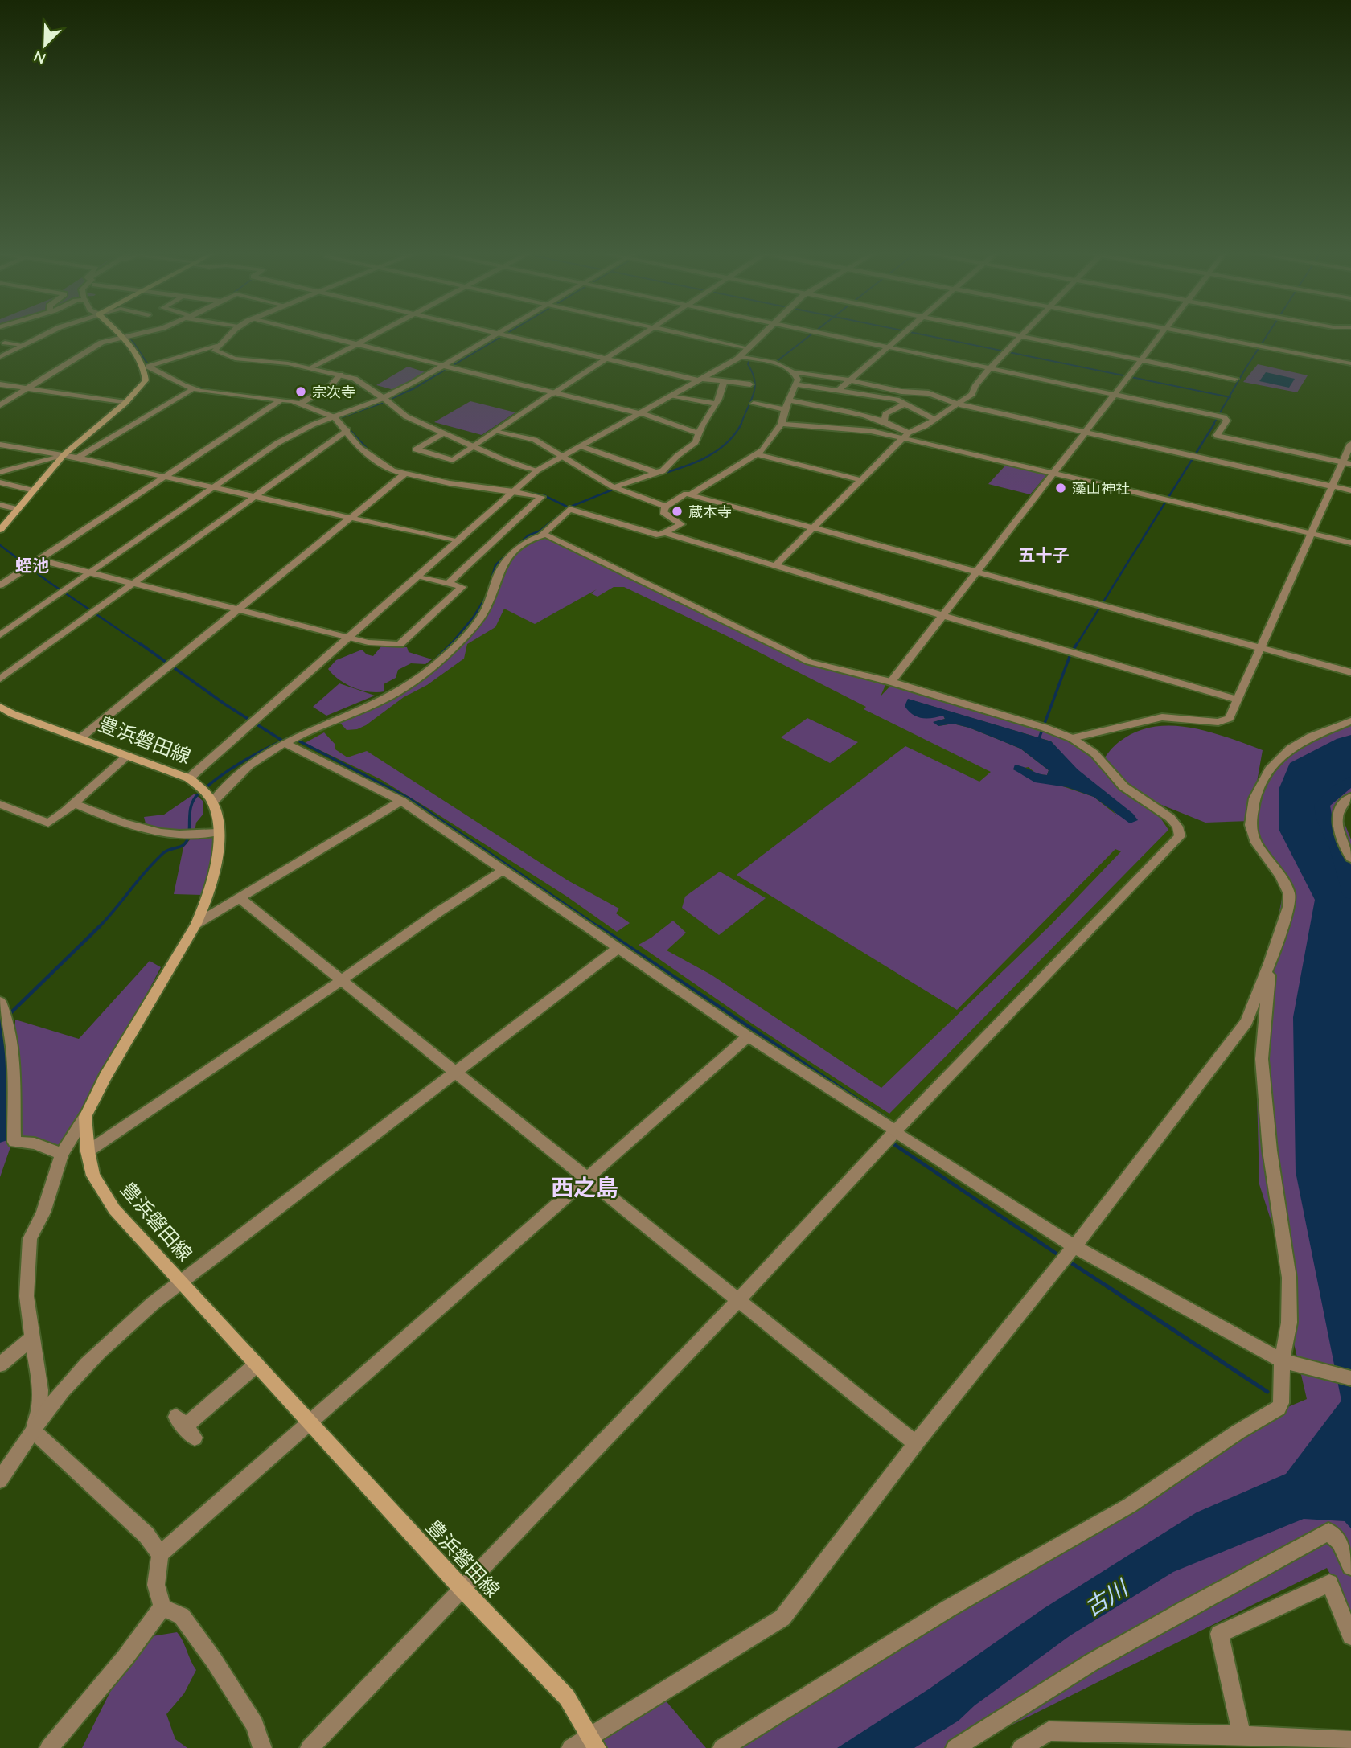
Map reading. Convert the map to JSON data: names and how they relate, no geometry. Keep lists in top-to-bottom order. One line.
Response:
{"streets":{"main road":["豊浜磐田線"]},"districts":["五十子","蛭池","西之島"],"water":["古川"],"places":["宗次寺","藻山神社","蔵本寺"],"north":"bottom left"}
